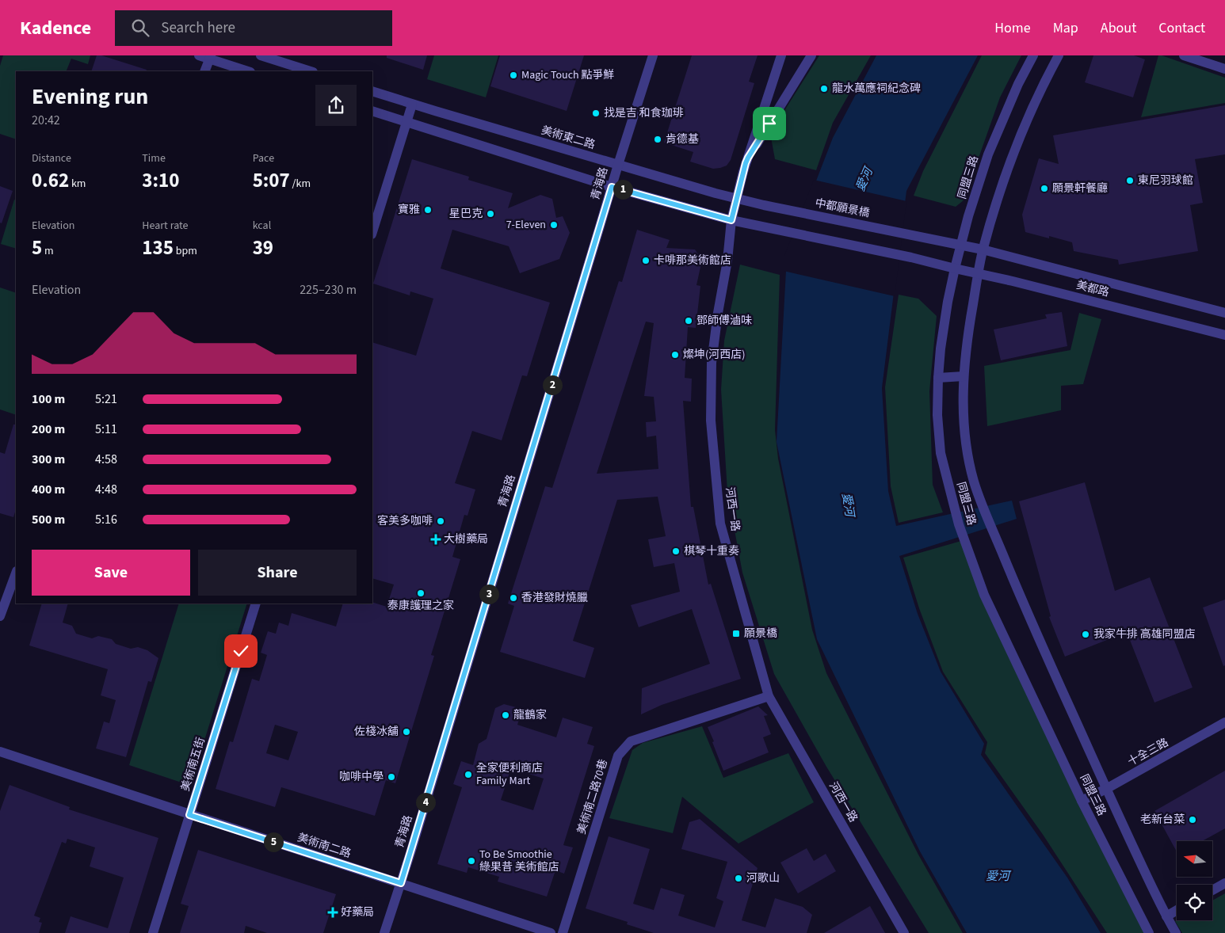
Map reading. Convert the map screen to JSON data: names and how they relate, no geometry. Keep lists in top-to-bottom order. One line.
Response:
{"streets":{"street":["美術東二路","同盟三路","青海路","中都願景橋","美都路","河西一路","十全三路","美術南五街","美術南二路70巷","美術南二路"]},"crossings":[["美術東二路","青海路"],["美術東二路","中都願景橋"],["美術東二路","河西一路"],["同盟三路","中都願景橋"],["同盟三路","美都路"],["同盟三路","十全三路"],["青海路","美術南二路"],["中都願景橋","美都路"],["河西一路","美術南二路70巷"],["美術南五街","美術南二路"]],"water":["愛河"],"places":{"other":["Magic Touch 點爭鮮","龍水萬應祠紀念碑","找是吉 和食珈琲","肯德基","東尼羽球館","願景軒餐廳","寶雅","星巴克","7-Eleven","卡啡那美術館店","鄧師傅滷味","燦坤(河西店)","客美多咖啡","棋琴十重奏","泰康護理之家","香港發財燒臘","我家牛排 高雄同盟店","龍鶴家","佐棧冰舖","全家便利商店 Family Mart","咖啡中學","老新台菜","To Be Smoothie 綠果昔 美術館店","河歌山"],"health":["大樹藥局","好藥局"],"transit":["願景橋"]},"north":"left","page":{"header":"Kadence","search":"Search here","nav":["Home","Map","About","Contact"],"heading":["Evening run","20:42"],"stats":[["Distance","0.62 km"],["Time","3:10"],["Pace","5:07 /km"],["Elevation","5 m"],["Heart rate","135 bpm"],["kcal","39"]],"pins":["1","2","3","4","5"],"chart":["Elevation","225–230 m"],"list":[{"name":"100 m","note":"5:21"},{"name":"200 m","note":"5:11"},{"name":"300 m","note":"4:58"},{"name":"400 m","note":"4:48"},{"name":"500 m","note":"5:16"}],"buttons":["Save","Share"]}}
